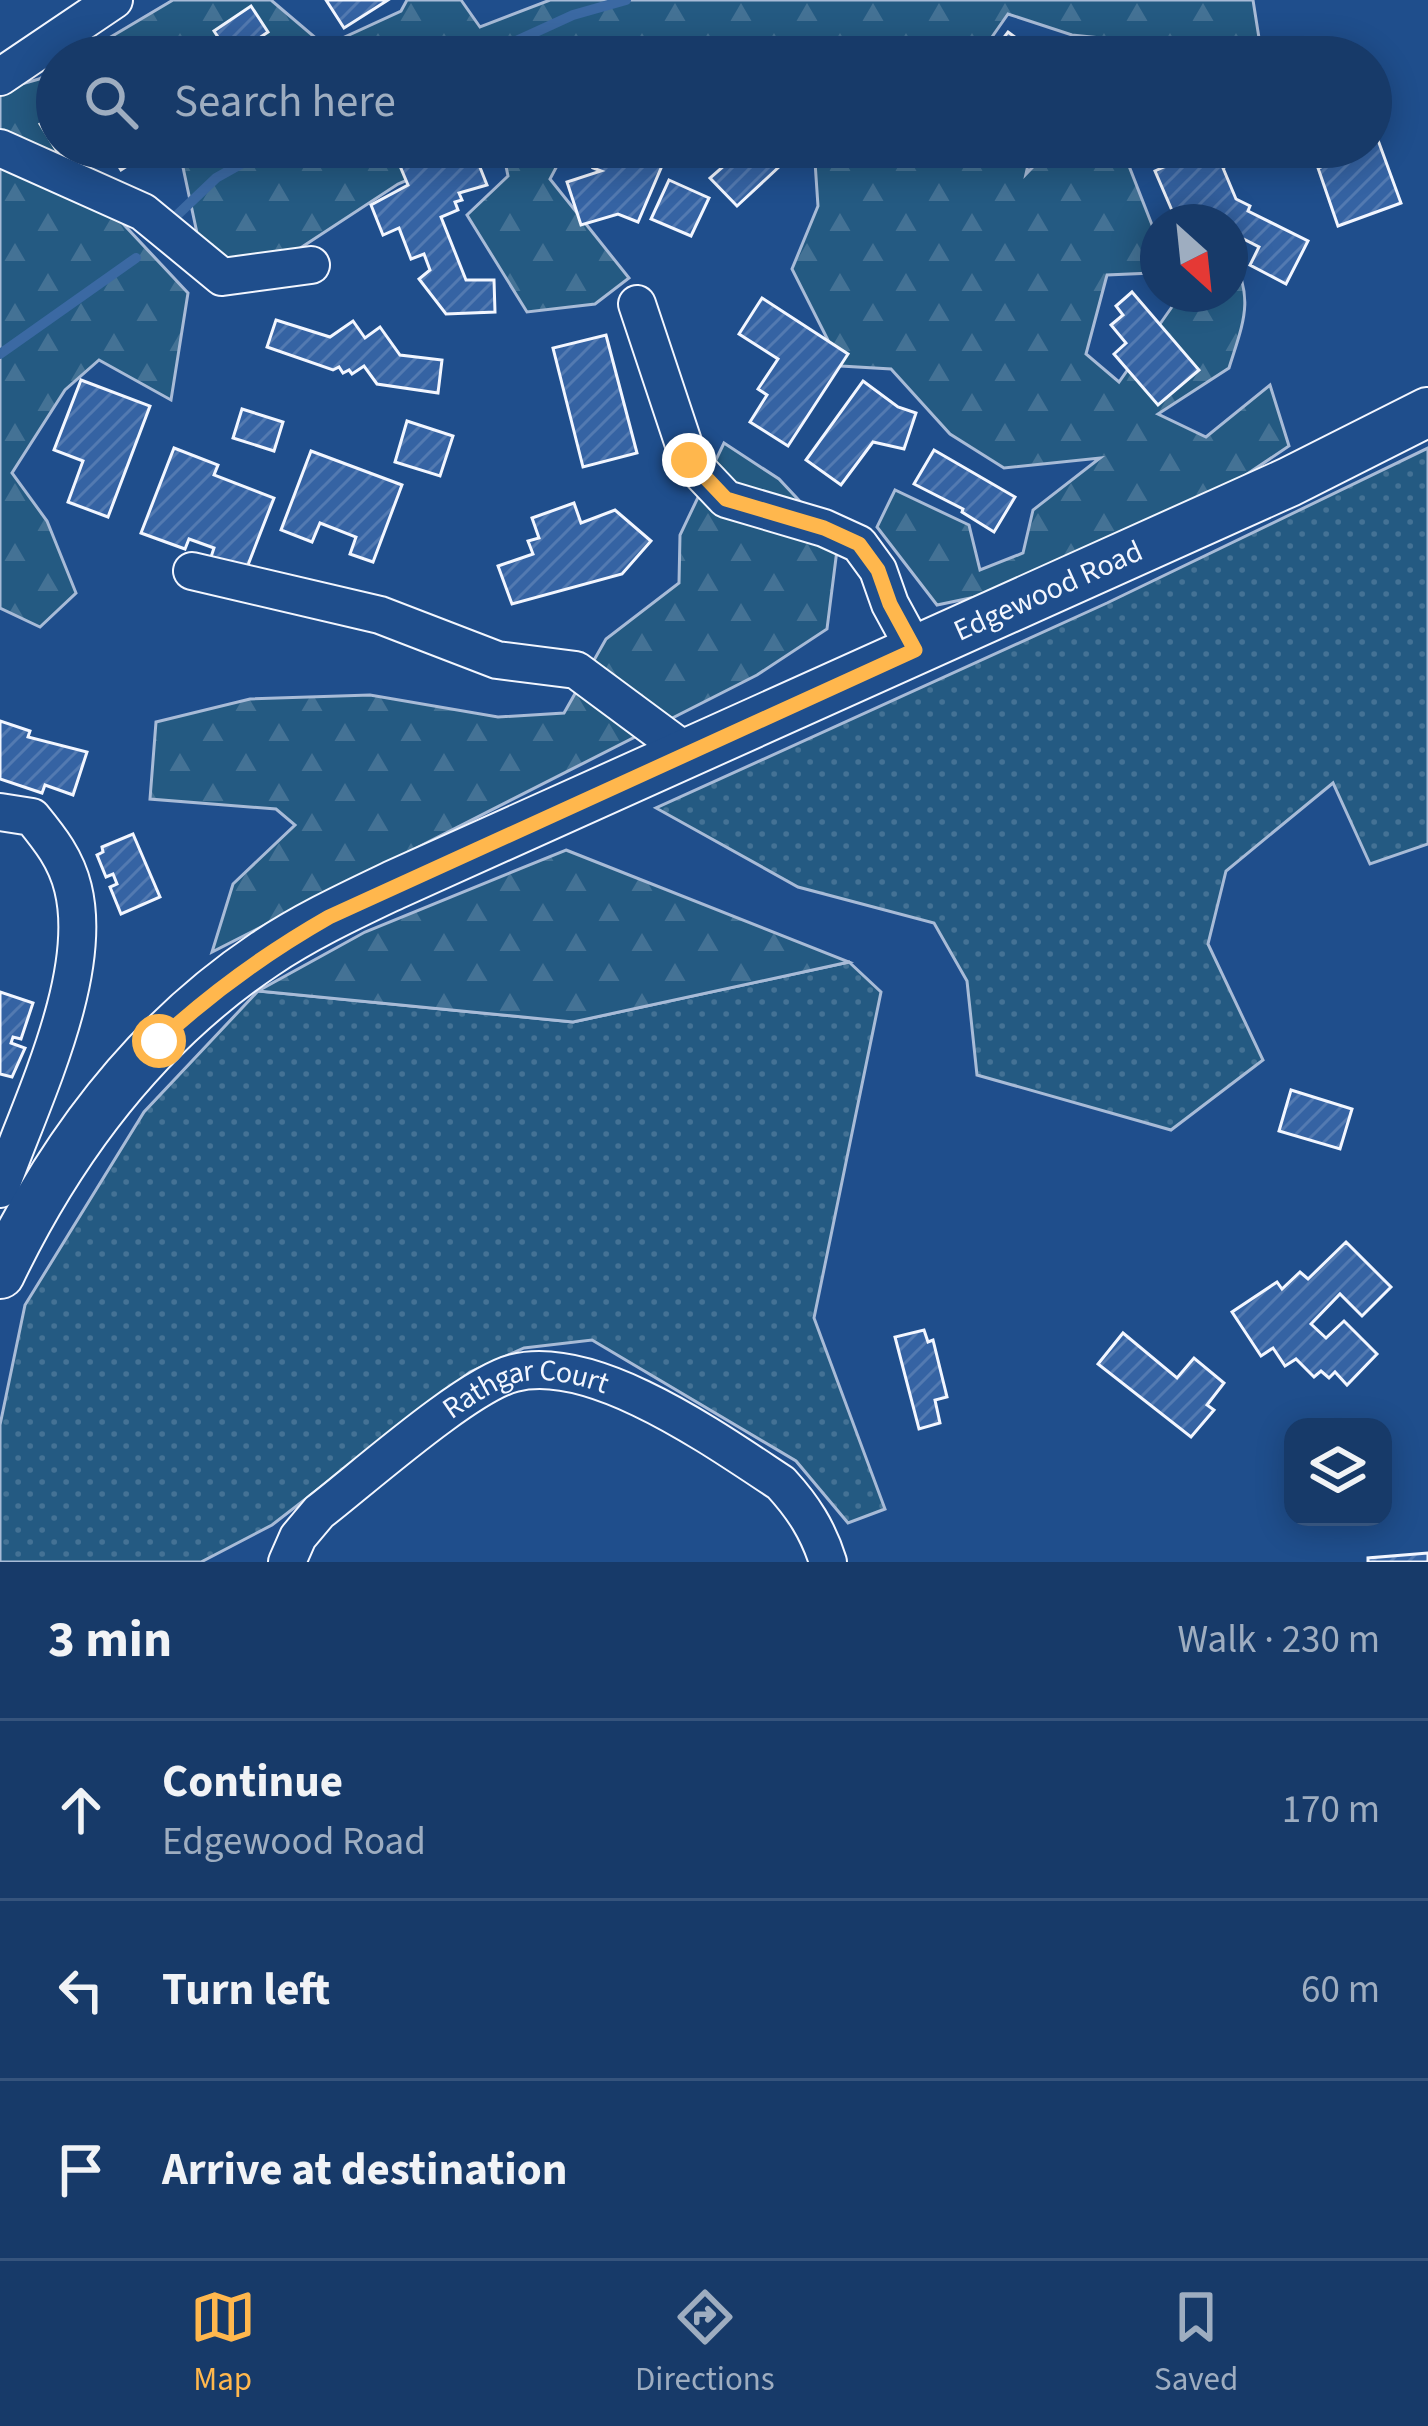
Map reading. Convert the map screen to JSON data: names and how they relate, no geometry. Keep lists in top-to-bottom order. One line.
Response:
{"streets":{"main road":["Edgewood Road"],"street":["Rathgar Court"]},"north":"bottom right","page":{"search":"Search here","heading":["3 min","Walk · 230 m"],"list":[["Continue","Edgewood Road","170 m"],["Turn left","60 m"],"Arrive at destination"],"nav":["Map","Directions","Saved"]}}
